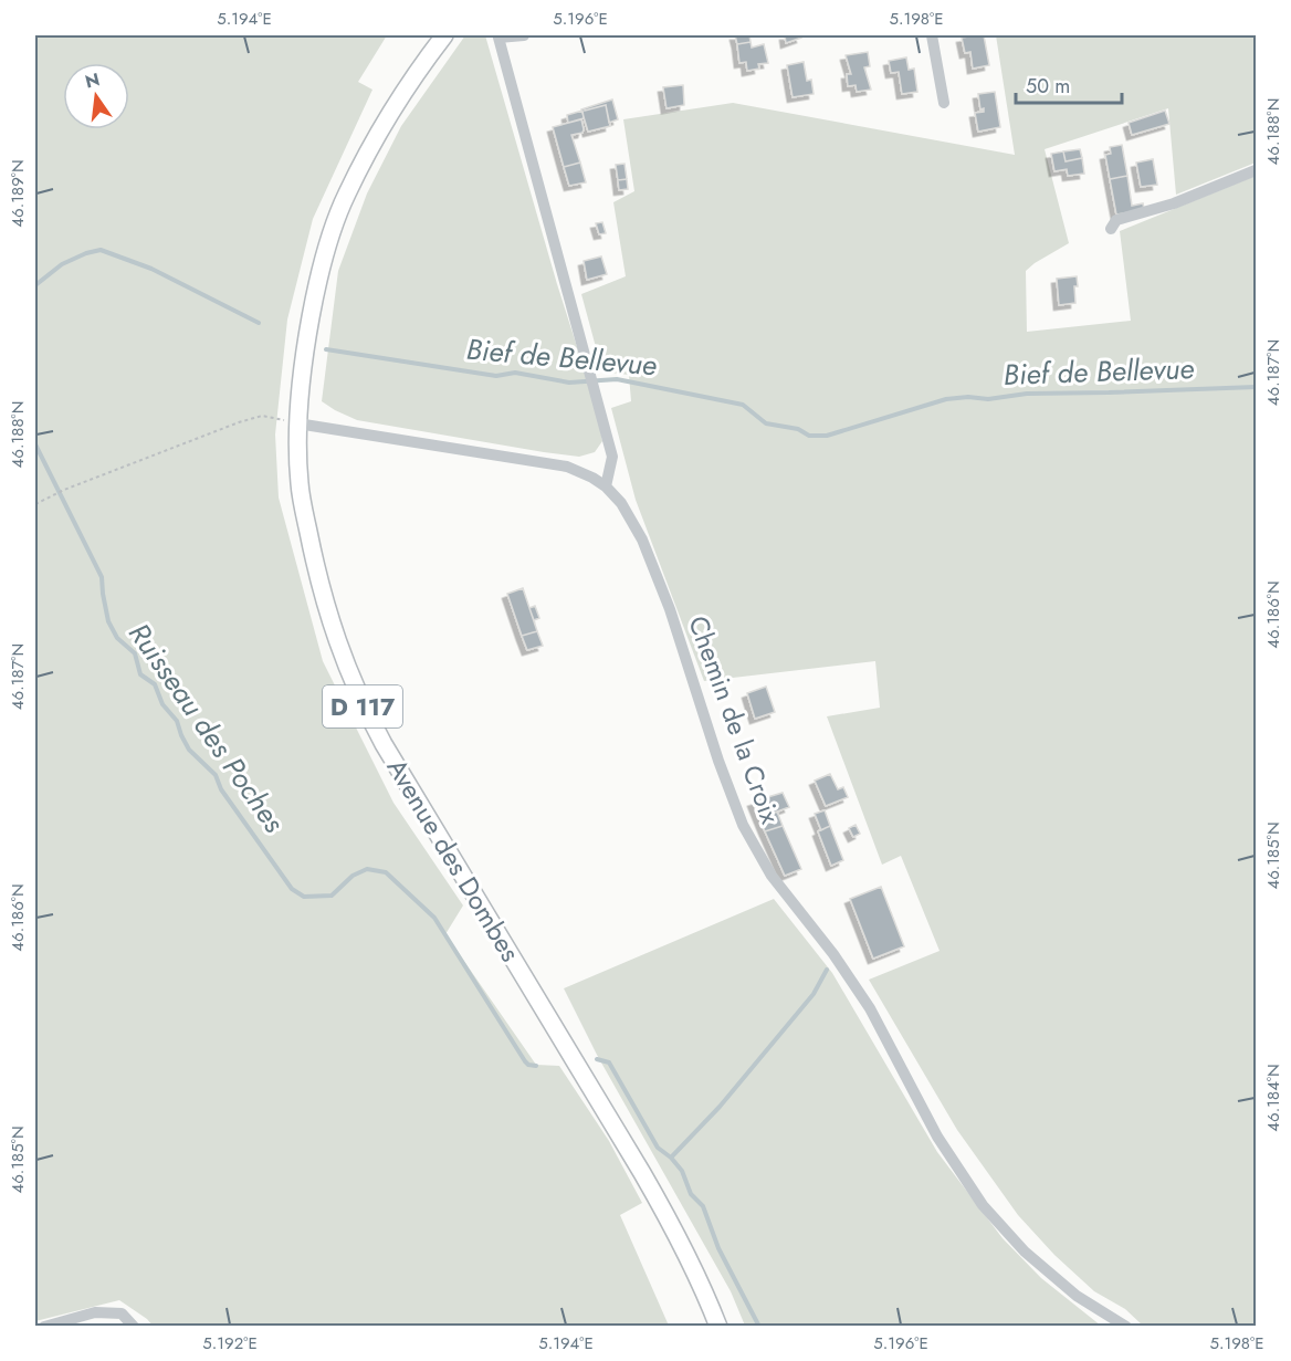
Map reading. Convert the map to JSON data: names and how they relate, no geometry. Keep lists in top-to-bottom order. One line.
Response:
{"streets":{"main road":["D 117","Avenue des Dombes"],"street":["Chemin de la Croix"]},"crossings":[["Chemin de la Croix","Avenue des Dombes"]],"water":["Bief de Bellevue","Ruisseau des Poches"],"scale_bar":"50 m","north":"top","coordinates":["5.194°E","5.196°E","5.198°E","46.188°N","46.189°N","46.187°N","46.186°N","46.185°N","46.184°N","5.192°E"]}
